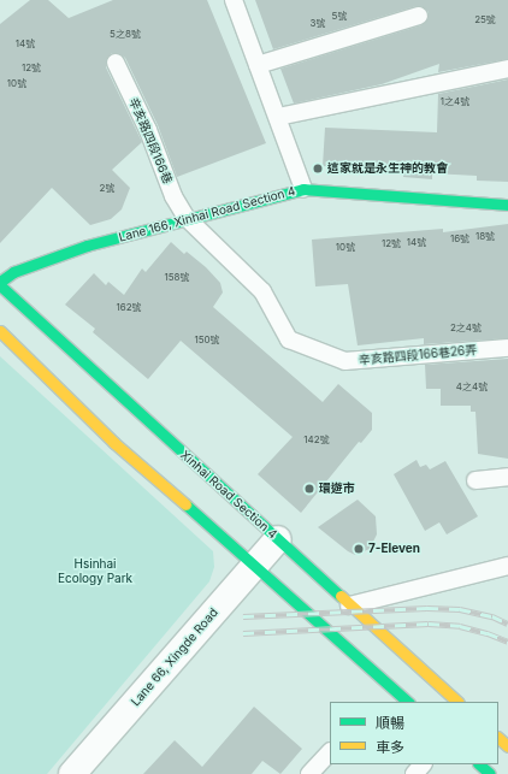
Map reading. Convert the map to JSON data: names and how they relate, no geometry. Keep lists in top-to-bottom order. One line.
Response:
{"streets":{"main road":["Lane 166, Xinhai Road Section 4","Xinhai Road Section 4"],"street":["Lane 66, Xingde Road"],"lane":["辛亥路四段166巷","辛亥路四段166巷26弄"]},"crossings":[["辛亥路四段166巷","Lane 166, Xinhai Road Section 4"],["辛亥路四段166巷","辛亥路四段166巷26弄"],["Lane 166, Xinhai Road Section 4","辛亥路四段166巷26弄"],["Xinhai Road Section 4","Lane 66, Xingde Road"]],"parks":["Hsinhai Ecology Park"],"places":["這家就是永生神的教會","環遊市","7-Eleven"],"house_numbers":["5號","25號","3號","5之8號","14號","12號","10號","1之4號","2號","18號","16號","14號","12號","10號","158號","162號","2之4號","150號","4之4號","142號"],"legend":["順暢","車多"]}
